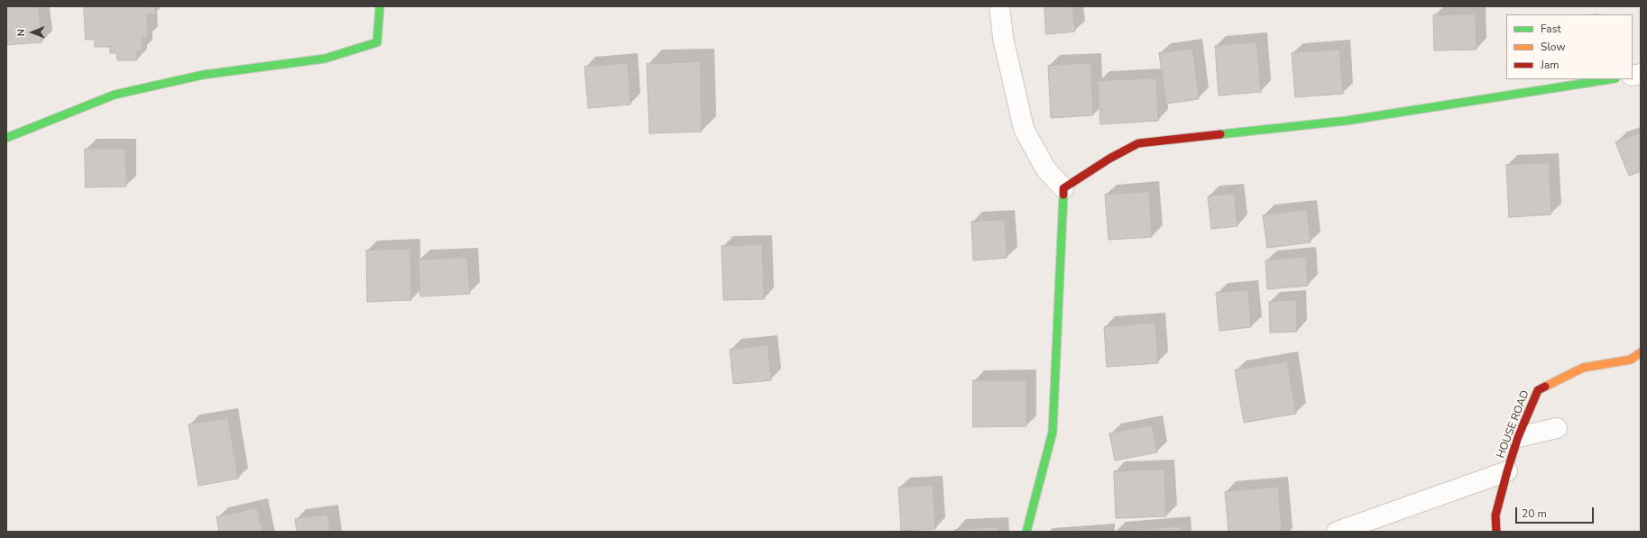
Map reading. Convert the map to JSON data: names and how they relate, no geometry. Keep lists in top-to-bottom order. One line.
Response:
{"streets":{"street":["HOUSE ROAD"]},"legend":["Fast","Slow","Jam"],"scale_bar":"20 m","north":"left"}
